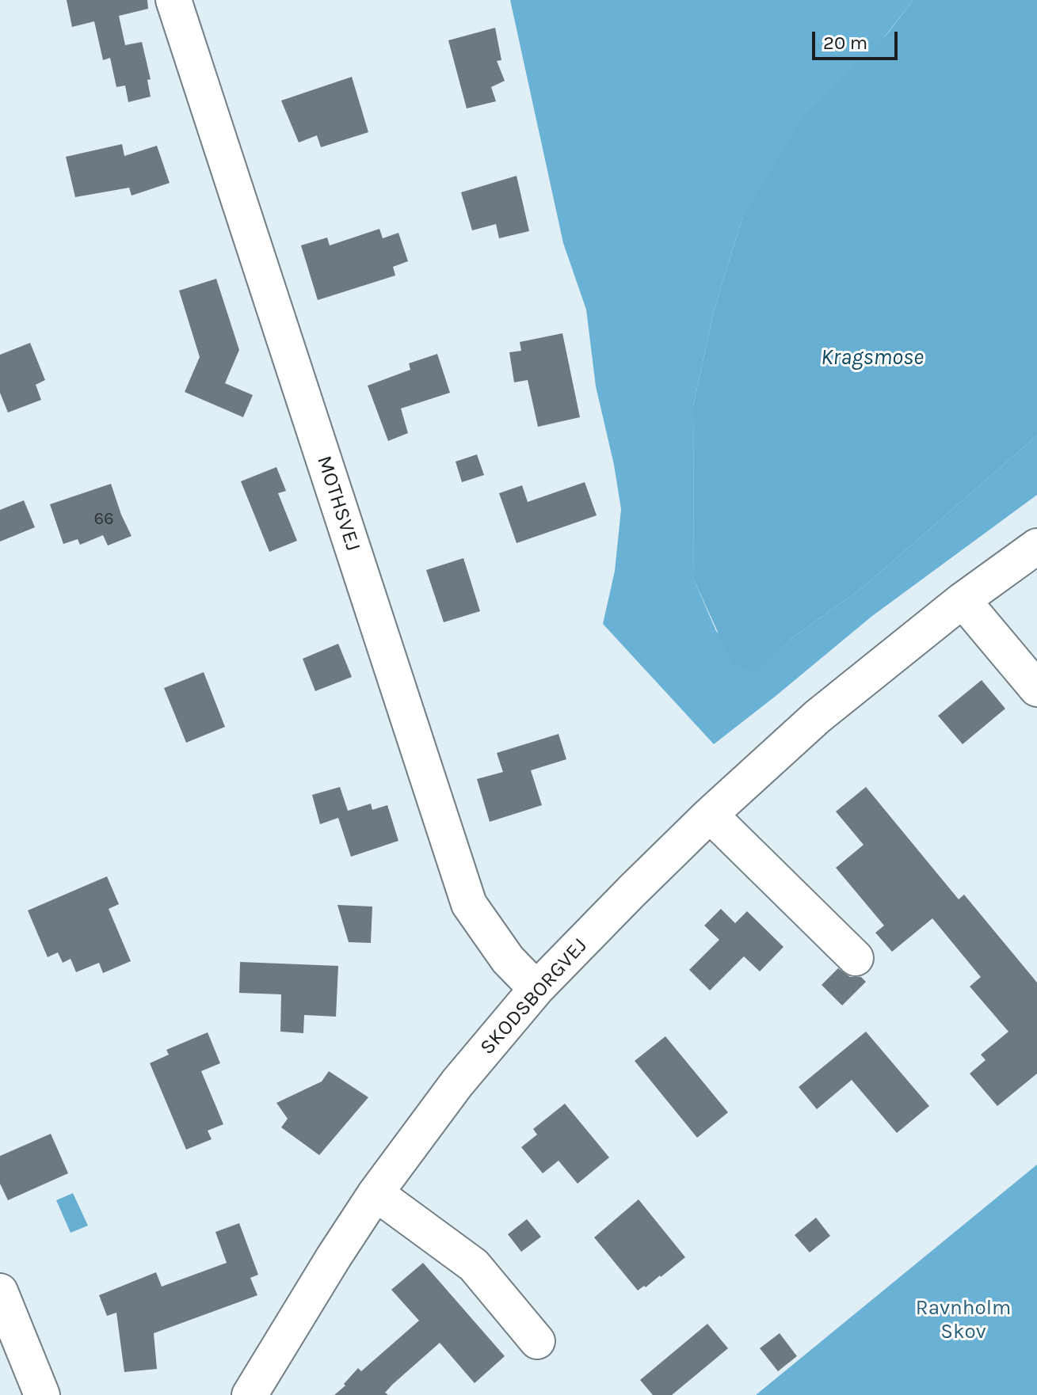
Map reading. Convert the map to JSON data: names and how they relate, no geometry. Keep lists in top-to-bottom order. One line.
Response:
{"streets":{"street":["MOTHSVEJ","SKODSBORGVEJ"]},"crossings":[["MOTHSVEJ","SKODSBORGVEJ"]],"water":["Kragsmose"],"parks":["Ravnholm Skov"],"house_numbers":["66"],"scale_bar":"20 m"}
